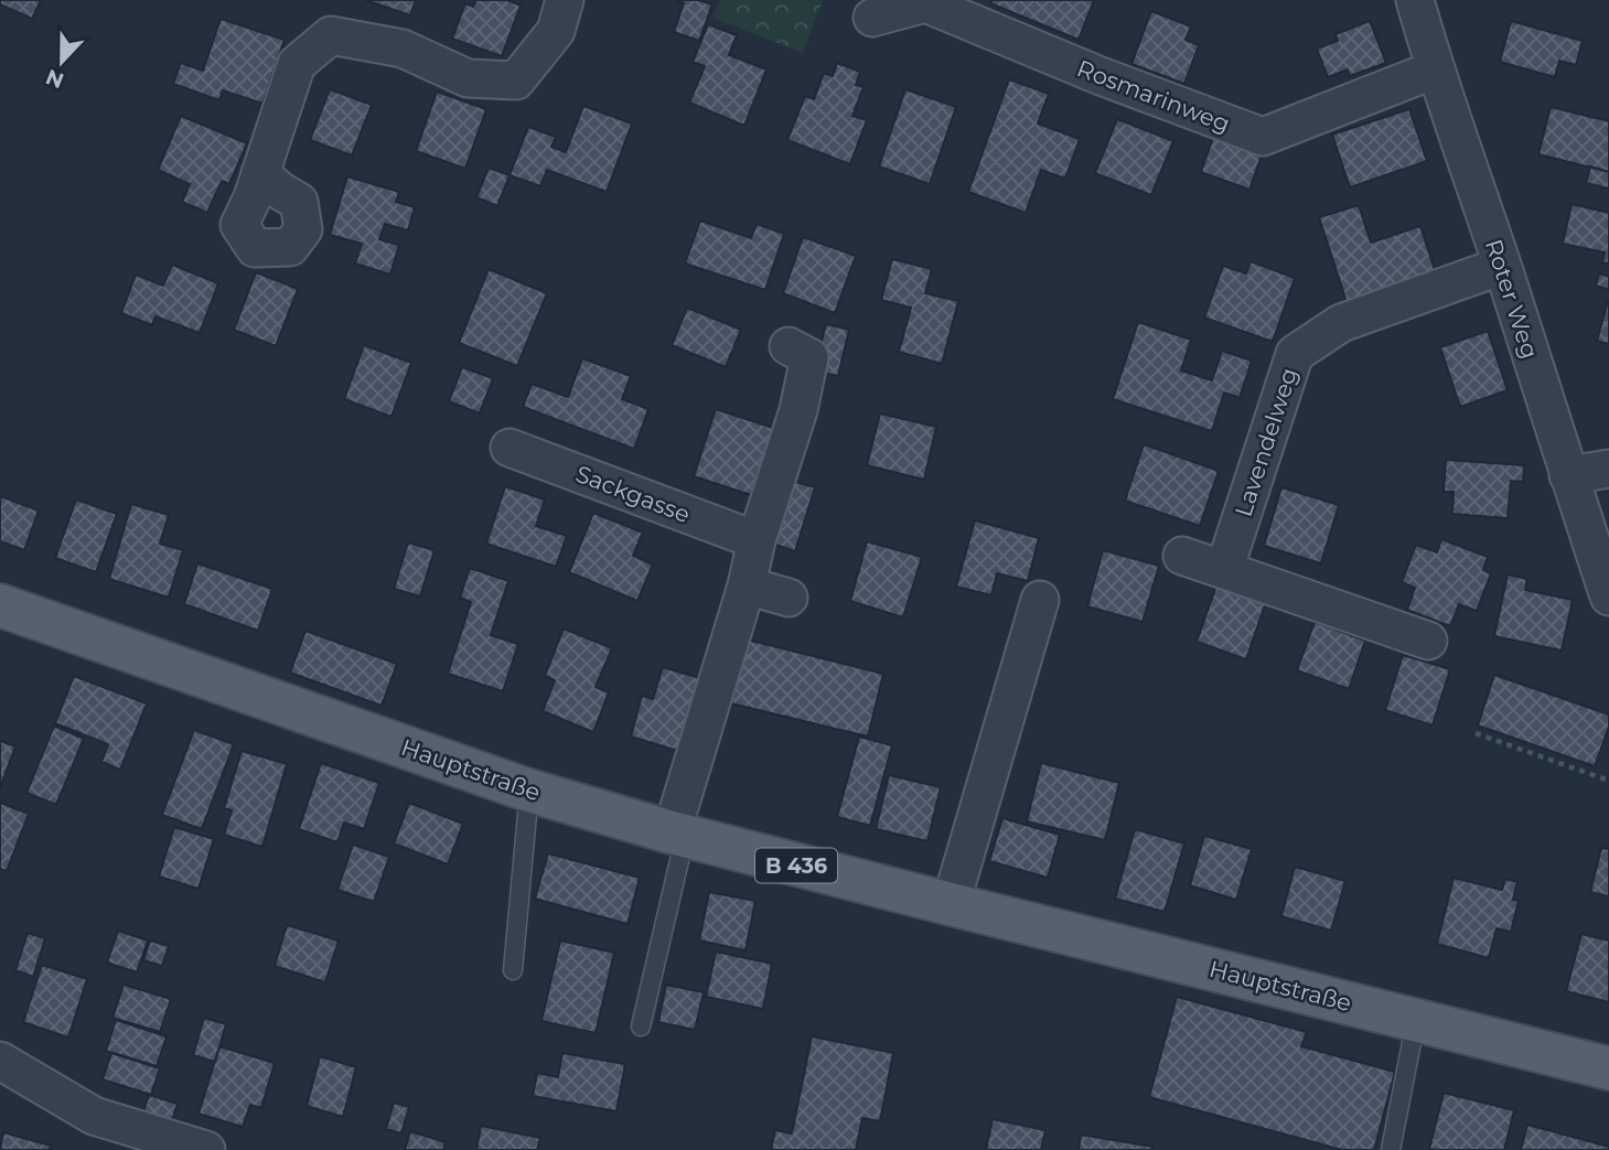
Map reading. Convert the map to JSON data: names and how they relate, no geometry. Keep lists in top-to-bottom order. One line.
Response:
{"streets":{"main road":["Hauptstraße","B 436"],"street":["Rosmarinweg","Roter Weg","Lavendelweg","Sackgasse"]},"crossings":[["Rosmarinweg","Roter Weg"],["Roter Weg","Lavendelweg"]],"north":"bottom"}
